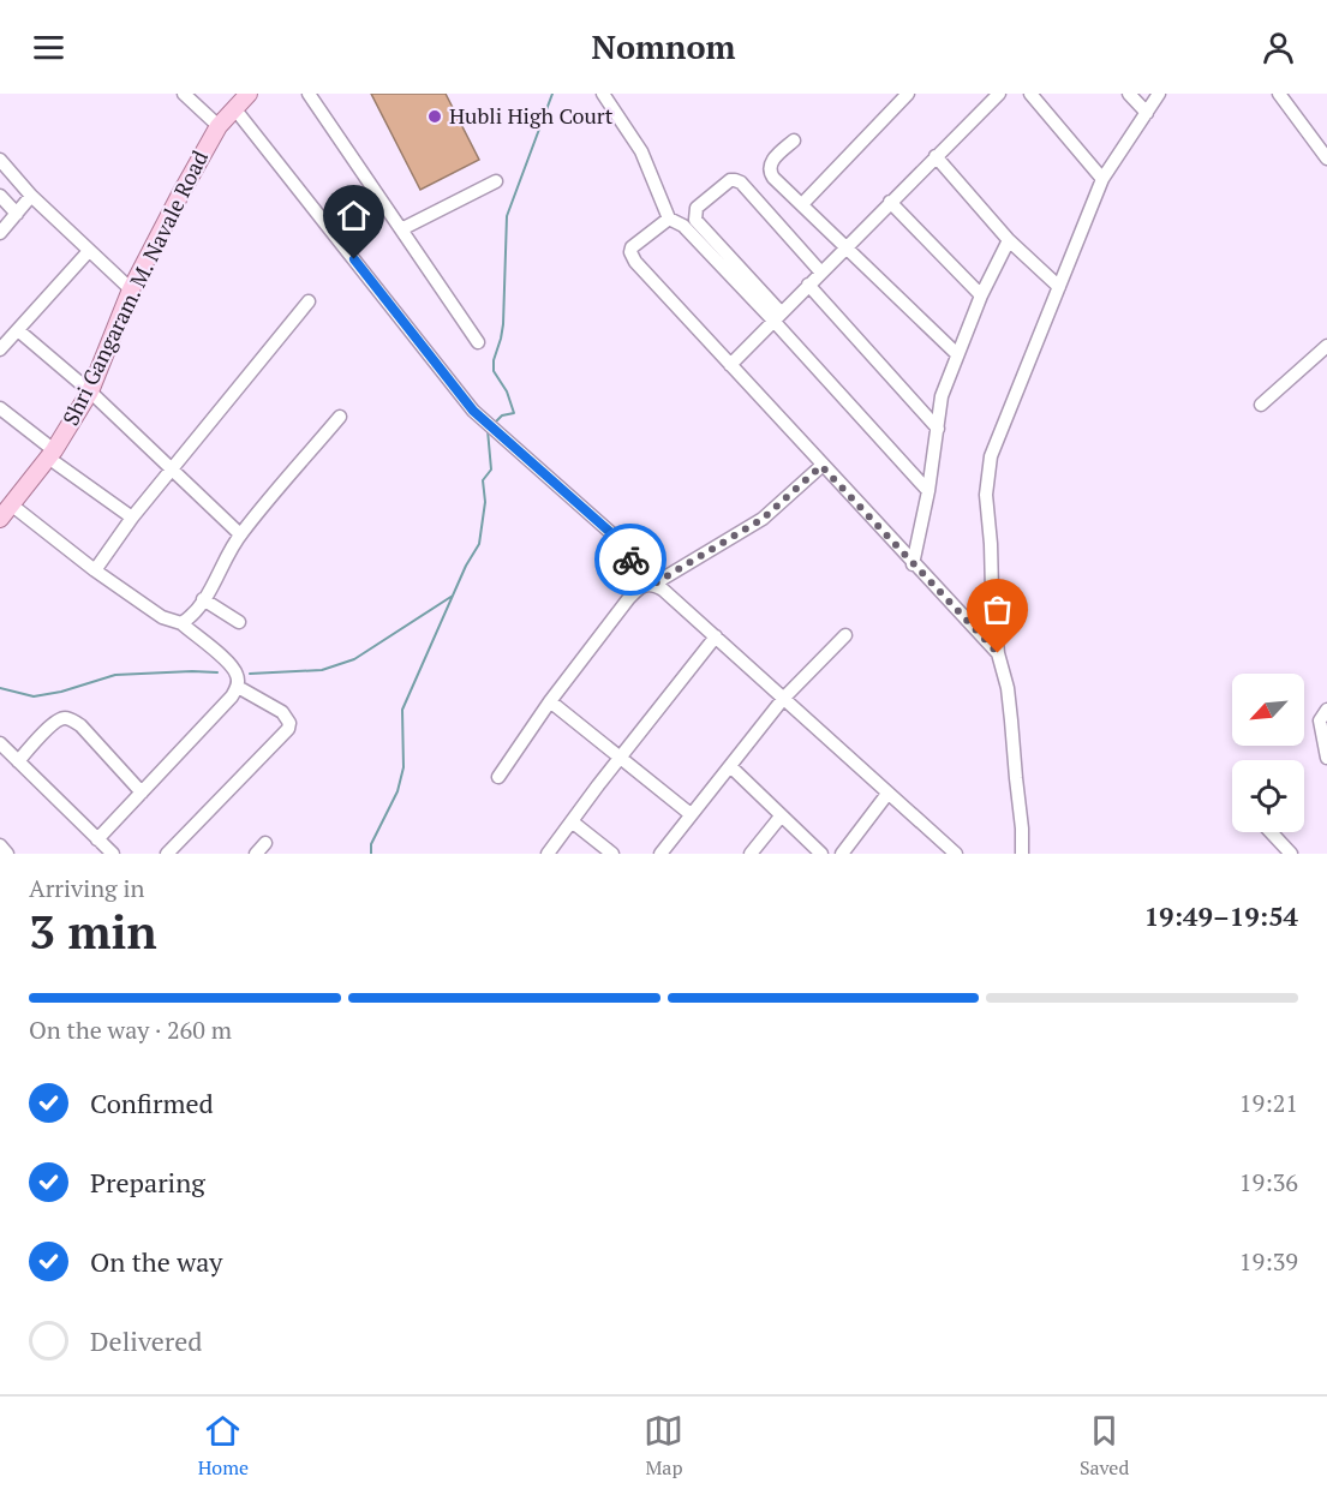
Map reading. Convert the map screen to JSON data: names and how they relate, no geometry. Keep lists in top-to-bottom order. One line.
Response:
{"streets":{"main road":["Shri Gangaram. M. Navale Road"]},"places":["Hubli High Court"],"north":"bottom left","page":{"header":"Nomnom","heading":["3 min","Arriving in","19:49–19:54"],"bar":"On the way · 260 m","list":[["Confirmed","19:21"],["Preparing","19:36"],["On the way","19:39"],"Delivered"],"tabs":["Home","Map","Saved"]}}
